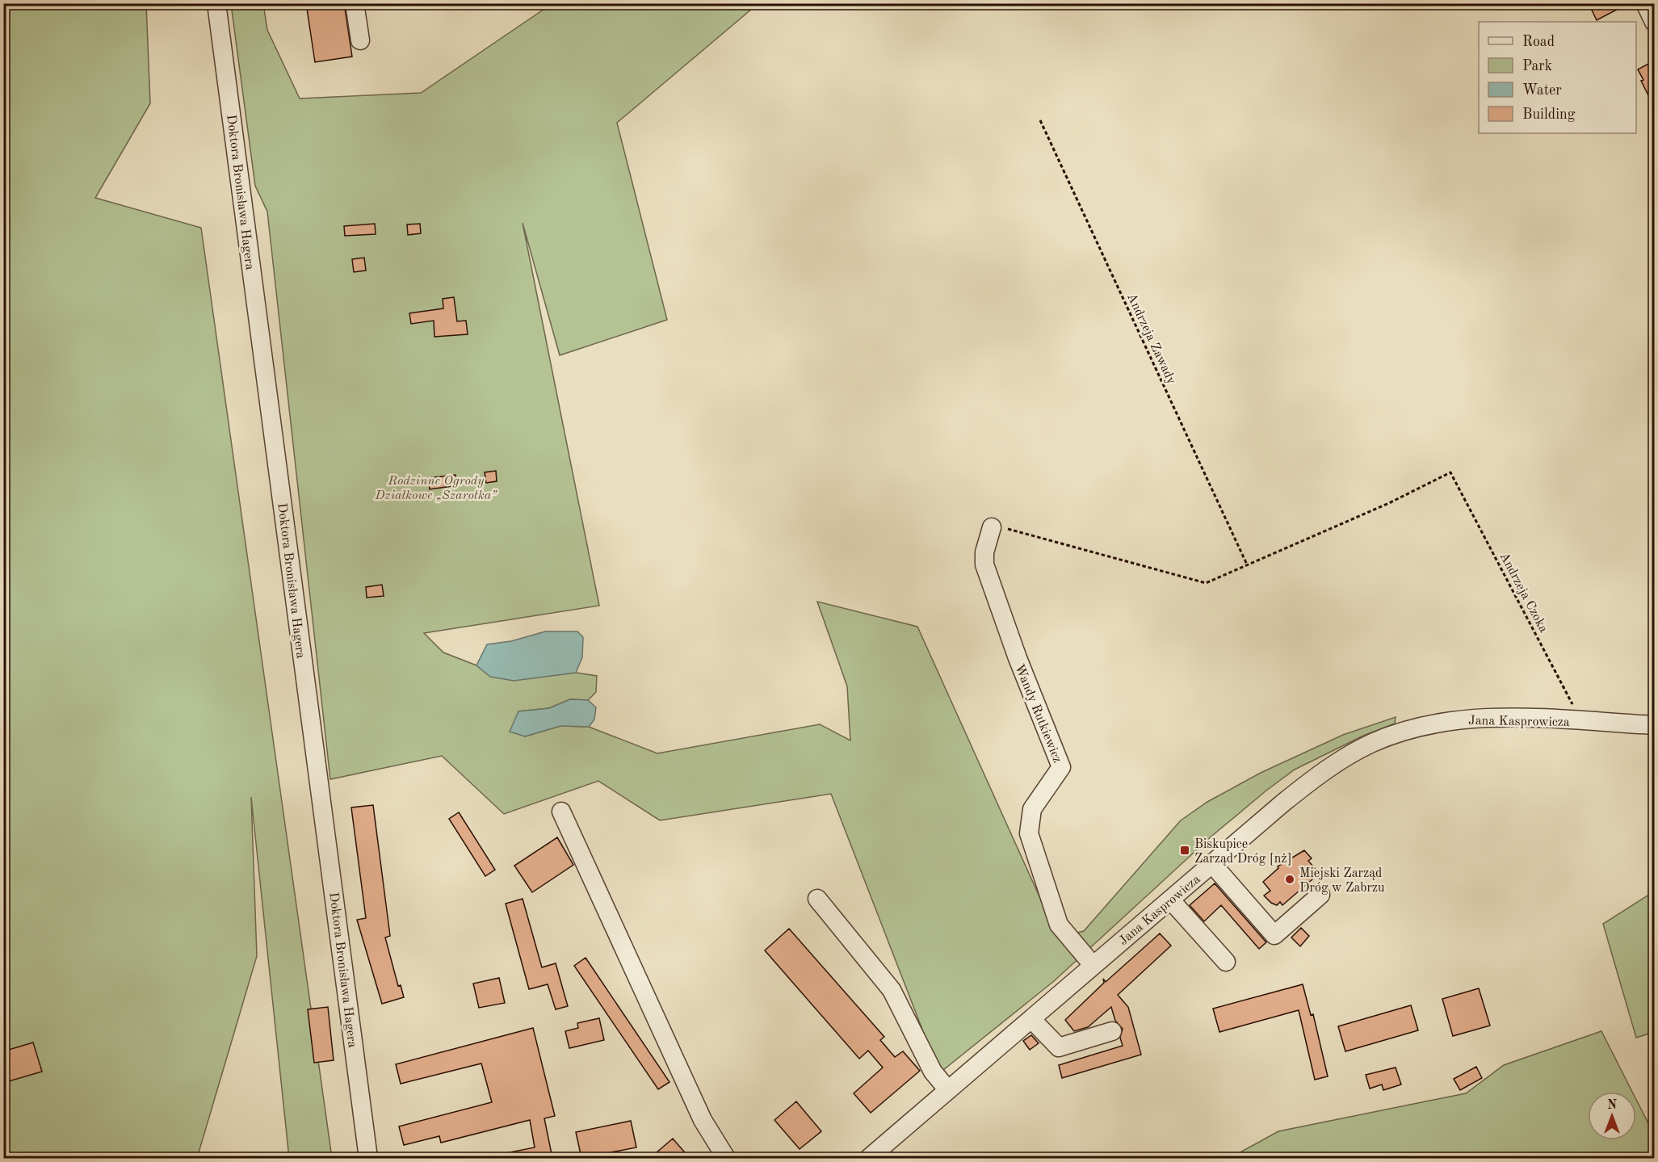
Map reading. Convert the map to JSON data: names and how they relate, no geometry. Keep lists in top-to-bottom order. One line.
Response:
{"streets":{"street":["Doktora Bronisława Hagera","Wandy Rutkiewicz","Jana Kasprowicza"],"path":["Andrzeja Zawady","Andrzeja Czoka"]},"crossings":[["Andrzeja Zawady","Andrzeja Czoka"],["Andrzeja Czoka","Jana Kasprowicza"],["Wandy Rutkiewicz","Jana Kasprowicza"]],"parks":["Rodzinne Ogrody Działkowe „Szarotka”"],"places":{"transit":["Biskupice Zarząd Dróg [nż]"],"other":["Miejski Zarząd Dróg w Zabrzu"]},"legend":["Road","Park","Water","Building"],"north":"top"}
